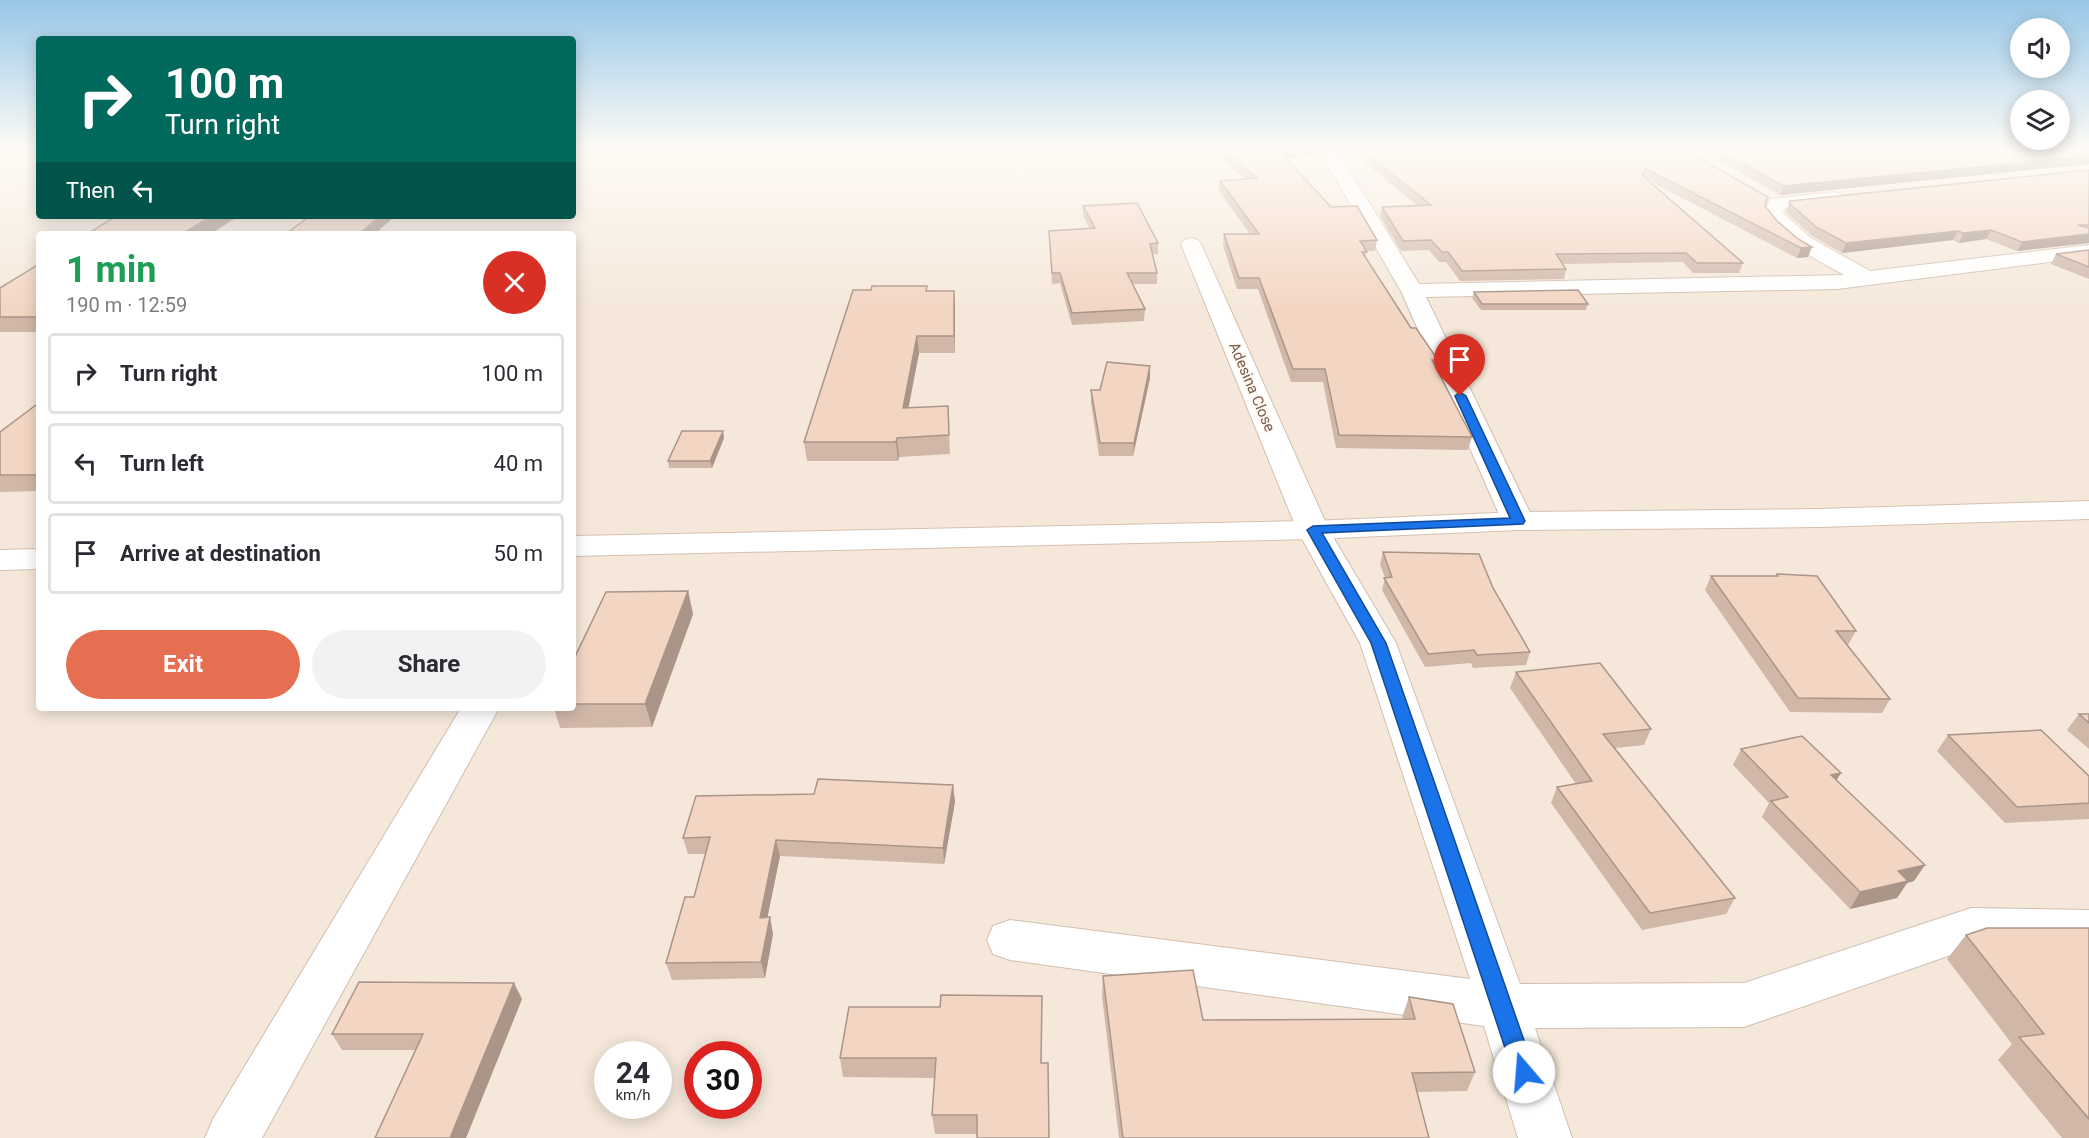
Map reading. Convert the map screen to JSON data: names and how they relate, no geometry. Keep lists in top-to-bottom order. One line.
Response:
{"streets":{"street":["Adesina Close"]},"page":{"turn":["100 m","Turn right"],"then":"Then","heading":["1 min","190 m · 12:59"],"list":[{"name":"Turn right","value":"100 m"},{"name":"Turn left","value":"40 m"},{"name":"Arrive at destination","value":"50 m"}],"buttons":["Exit","Share"],"speed":"24 km/h","limit":"30"}}
